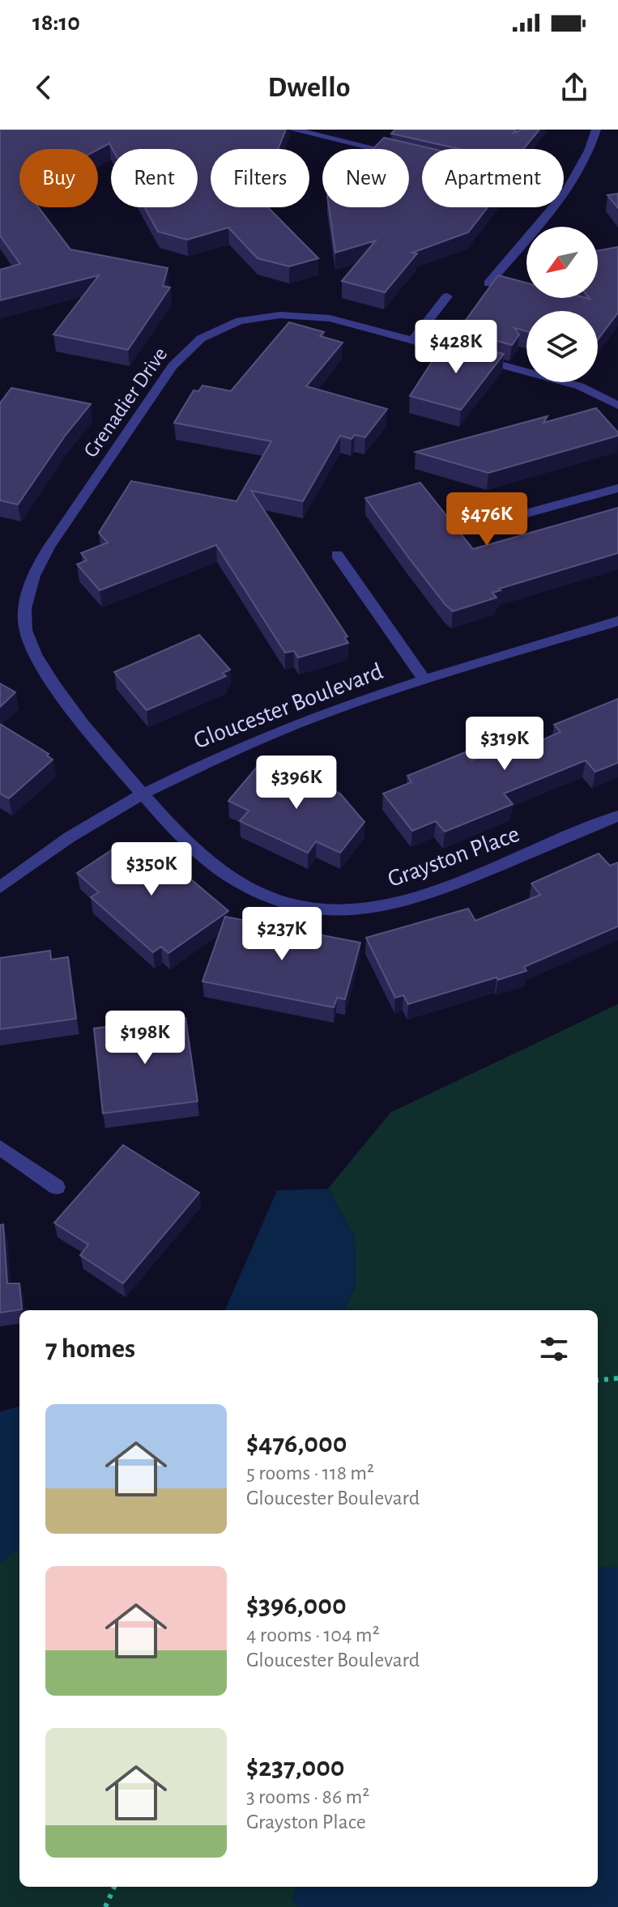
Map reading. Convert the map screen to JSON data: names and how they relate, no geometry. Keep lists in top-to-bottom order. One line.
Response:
{"streets":{"street":["Grenadier Drive","Gloucester Boulevard","Grayston Place"]},"crossings":[["Grenadier Drive","Gloucester Boulevard"],["Grenadier Drive","Grayston Place"],["Gloucester Boulevard","Grayston Place"]],"north":"bottom left","page":{"status":"18:10","header":"Dwello","chip":["Buy","Rent","Filters","New","Apartment"],"price":["$428K","$476K","$319K","$396K","$350K","$237K","$198K"],"heading":"7 homes","list":[{"name":"$476,000","note":"5 rooms · 118 m² · Gloucester Boulevard"},{"name":"$396,000","note":"4 rooms · 104 m² · Gloucester Boulevard"},{"name":"$237,000","note":"3 rooms · 86 m² · Grayston Place"}]}}
